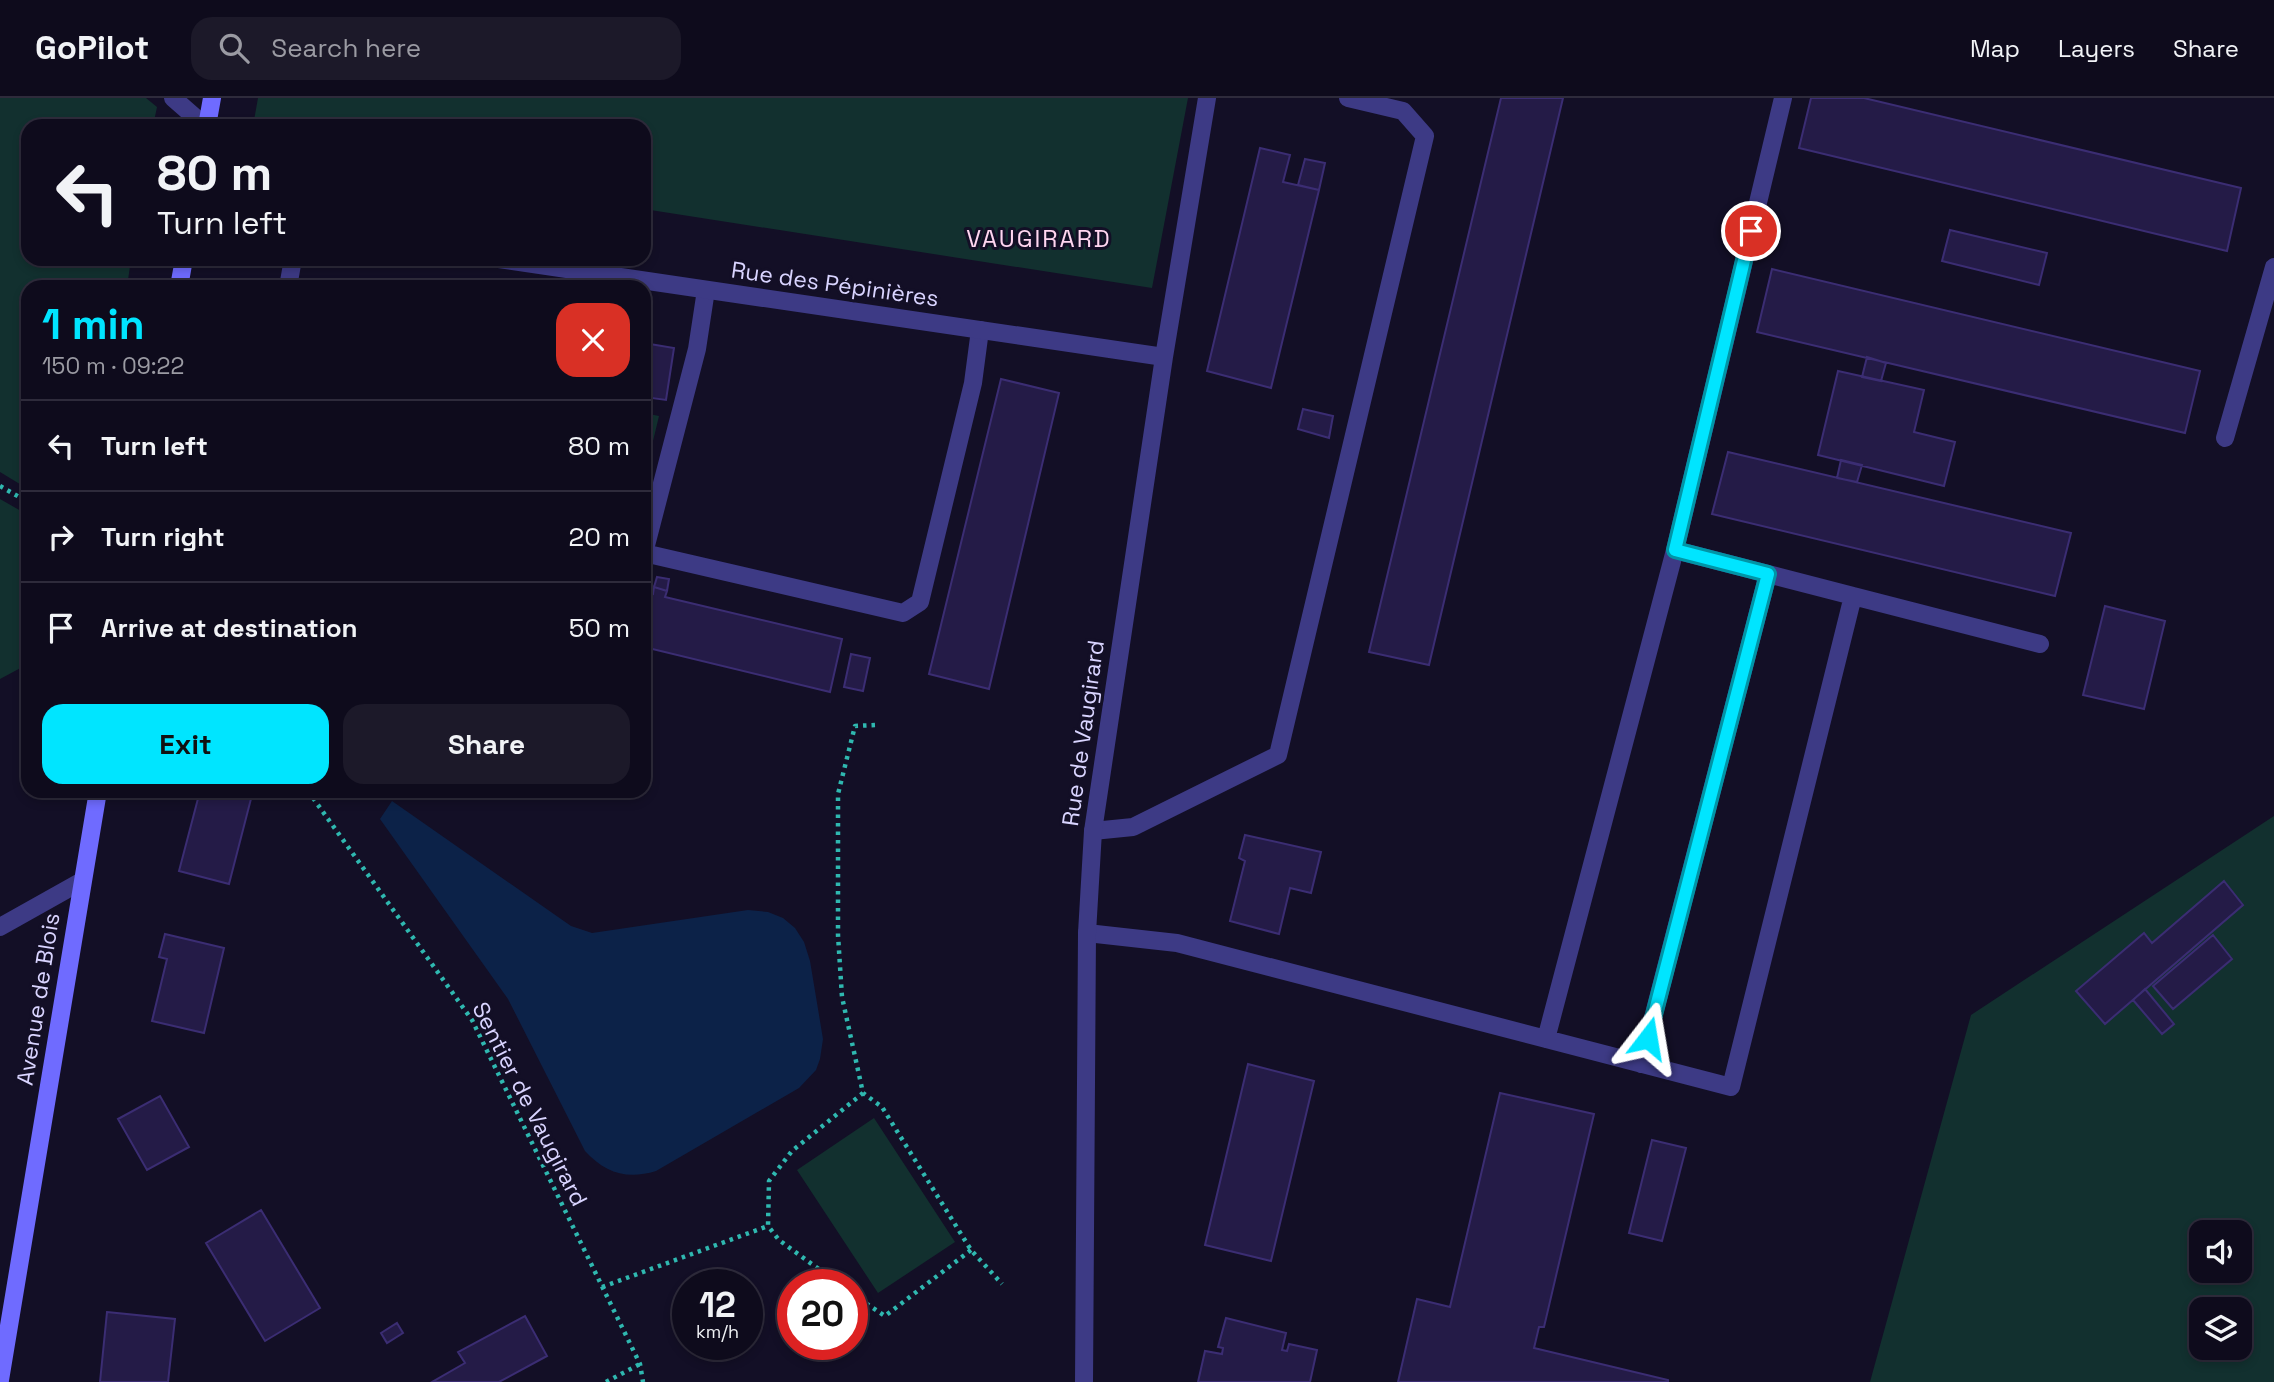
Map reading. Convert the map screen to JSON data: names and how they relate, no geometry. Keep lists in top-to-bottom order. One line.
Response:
{"streets":{"main road":["Avenue de Blois"],"street":["Rue des Pépinières","Rue de Vaugirard"],"path":["Sentier de Vaugirard"]},"crossings":[["Rue des Pépinières","Rue de Vaugirard"]],"districts":["VAUGIRARD"],"page":{"header":"GoPilot","search":"Search here","nav":["Map","Layers","Share"],"turn":["80 m","Turn left"],"heading":["1 min","150 m · 09:22"],"list":[{"name":"Turn left","value":"80 m"},{"name":"Turn right","value":"20 m"},{"name":"Arrive at destination","value":"50 m"}],"buttons":["Exit","Share"],"speed":"12 km/h","limit":"20"}}
